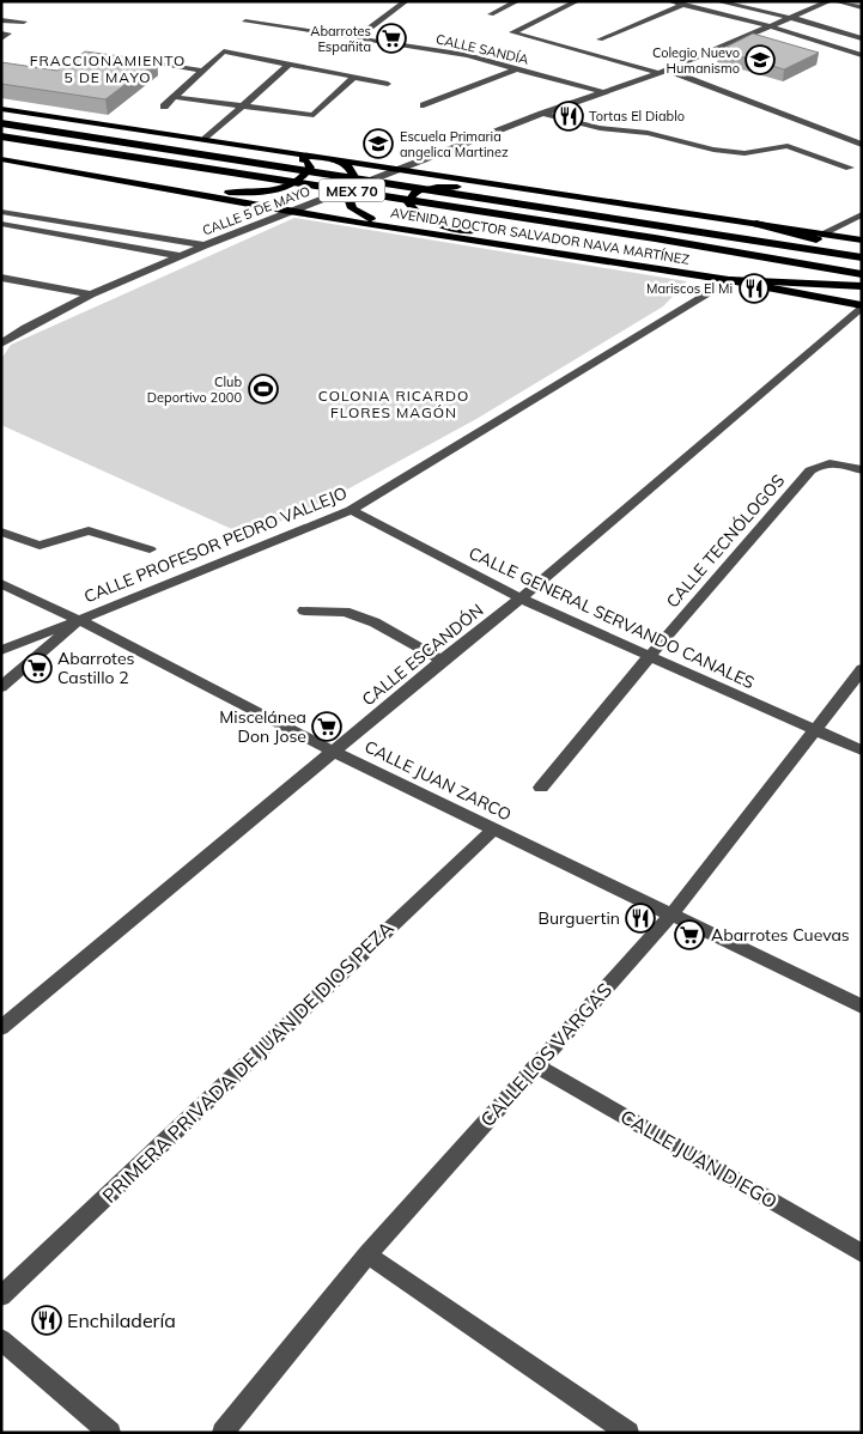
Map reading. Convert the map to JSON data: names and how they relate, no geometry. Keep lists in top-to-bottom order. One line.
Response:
{"streets":{"highway":["MEX 70","AVENIDA DOCTOR SALVADOR NAVA MARTÍNEZ"],"street":["CALLE SANDÍA","CALLE 5 DE MAYO","CALLE TECNÓLOGOS","CALLE PROFESOR PEDRO VALLEJO","CALLE GENERAL SERVANDO CANALES","CALLE ESCANDÓN","CALLE JUAN ZARCO","CALLE LOS VARGAS","PRIMERA PRIVADA DE JUAN DE DIOS PEZA","CALLE JUAN DIEGO"]},"crossings":[["CALLE SANDÍA","CALLE 5 DE MAYO"],["CALLE 5 DE MAYO","AVENIDA DOCTOR SALVADOR NAVA MARTÍNEZ"],["AVENIDA DOCTOR SALVADOR NAVA MARTÍNEZ","CALLE PROFESOR PEDRO VALLEJO"],["AVENIDA DOCTOR SALVADOR NAVA MARTÍNEZ","CALLE ESCANDÓN"],["CALLE TECNÓLOGOS","CALLE GENERAL SERVANDO CANALES"],["CALLE PROFESOR PEDRO VALLEJO","CALLE GENERAL SERVANDO CANALES"],["CALLE PROFESOR PEDRO VALLEJO","CALLE JUAN ZARCO"],["CALLE GENERAL SERVANDO CANALES","CALLE ESCANDÓN"],["CALLE GENERAL SERVANDO CANALES","CALLE LOS VARGAS"],["CALLE ESCANDÓN","CALLE JUAN ZARCO"],["CALLE JUAN ZARCO","CALLE LOS VARGAS"],["CALLE JUAN ZARCO","PRIMERA PRIVADA DE JUAN DE DIOS PEZA"],["CALLE LOS VARGAS","CALLE JUAN DIEGO"]],"districts":["FRACCIONAMIENTO 5 DE MAYO","COLONIA RICARDO FLORES MAGÓN"],"places":{"supermarket":["Abarrotes Españita","Abarrotes Castillo 2","Miscelánea Don Jose","Abarrotes Cuevas"],"school or university":["Colegio Nuevo Humanismo","Escuela Primaria angelica Martinez"],"restaurant":["Tortas El Diablo","Mariscos El Mi","Burguertin","Enchiladería"],"sports":["Club Deportivo 2000"]}}
